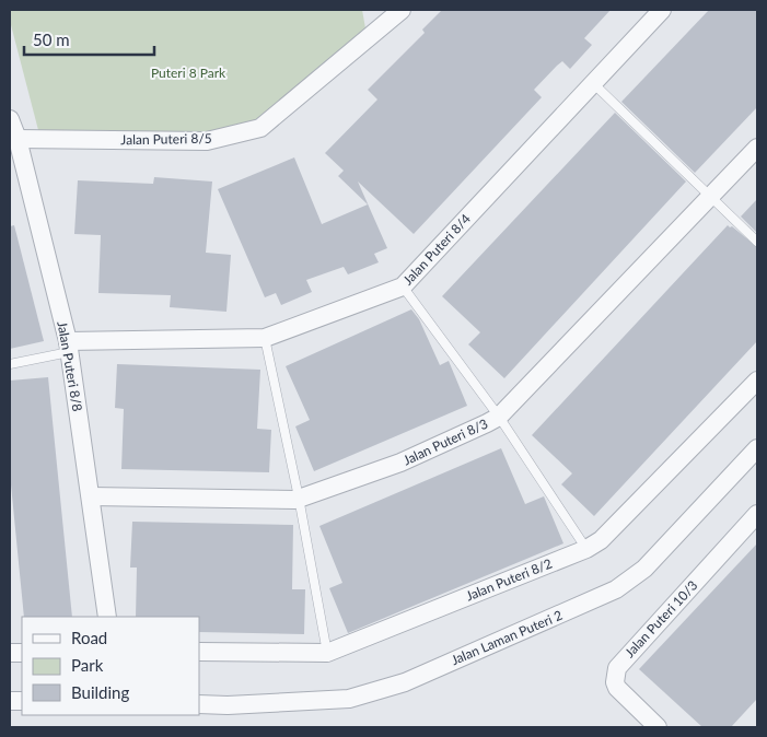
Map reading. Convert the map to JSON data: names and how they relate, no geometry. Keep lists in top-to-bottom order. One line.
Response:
{"streets":{"street":["Jalan Puteri 8/5","Jalan Puteri 8/4","Jalan Puteri 8/8","Jalan Puteri 8/3","Jalan Puteri 8/2","Jalan Puteri 10/3","Jalan Laman Puteri 2"]},"crossings":[["Jalan Puteri 8/5","Jalan Puteri 8/8"],["Jalan Puteri 8/4","Jalan Puteri 8/8"],["Jalan Puteri 8/8","Jalan Puteri 8/3"]],"parks":["Puteri 8 Park"],"legend":["Road","Park","Building"],"scale_bar":"50 m"}
